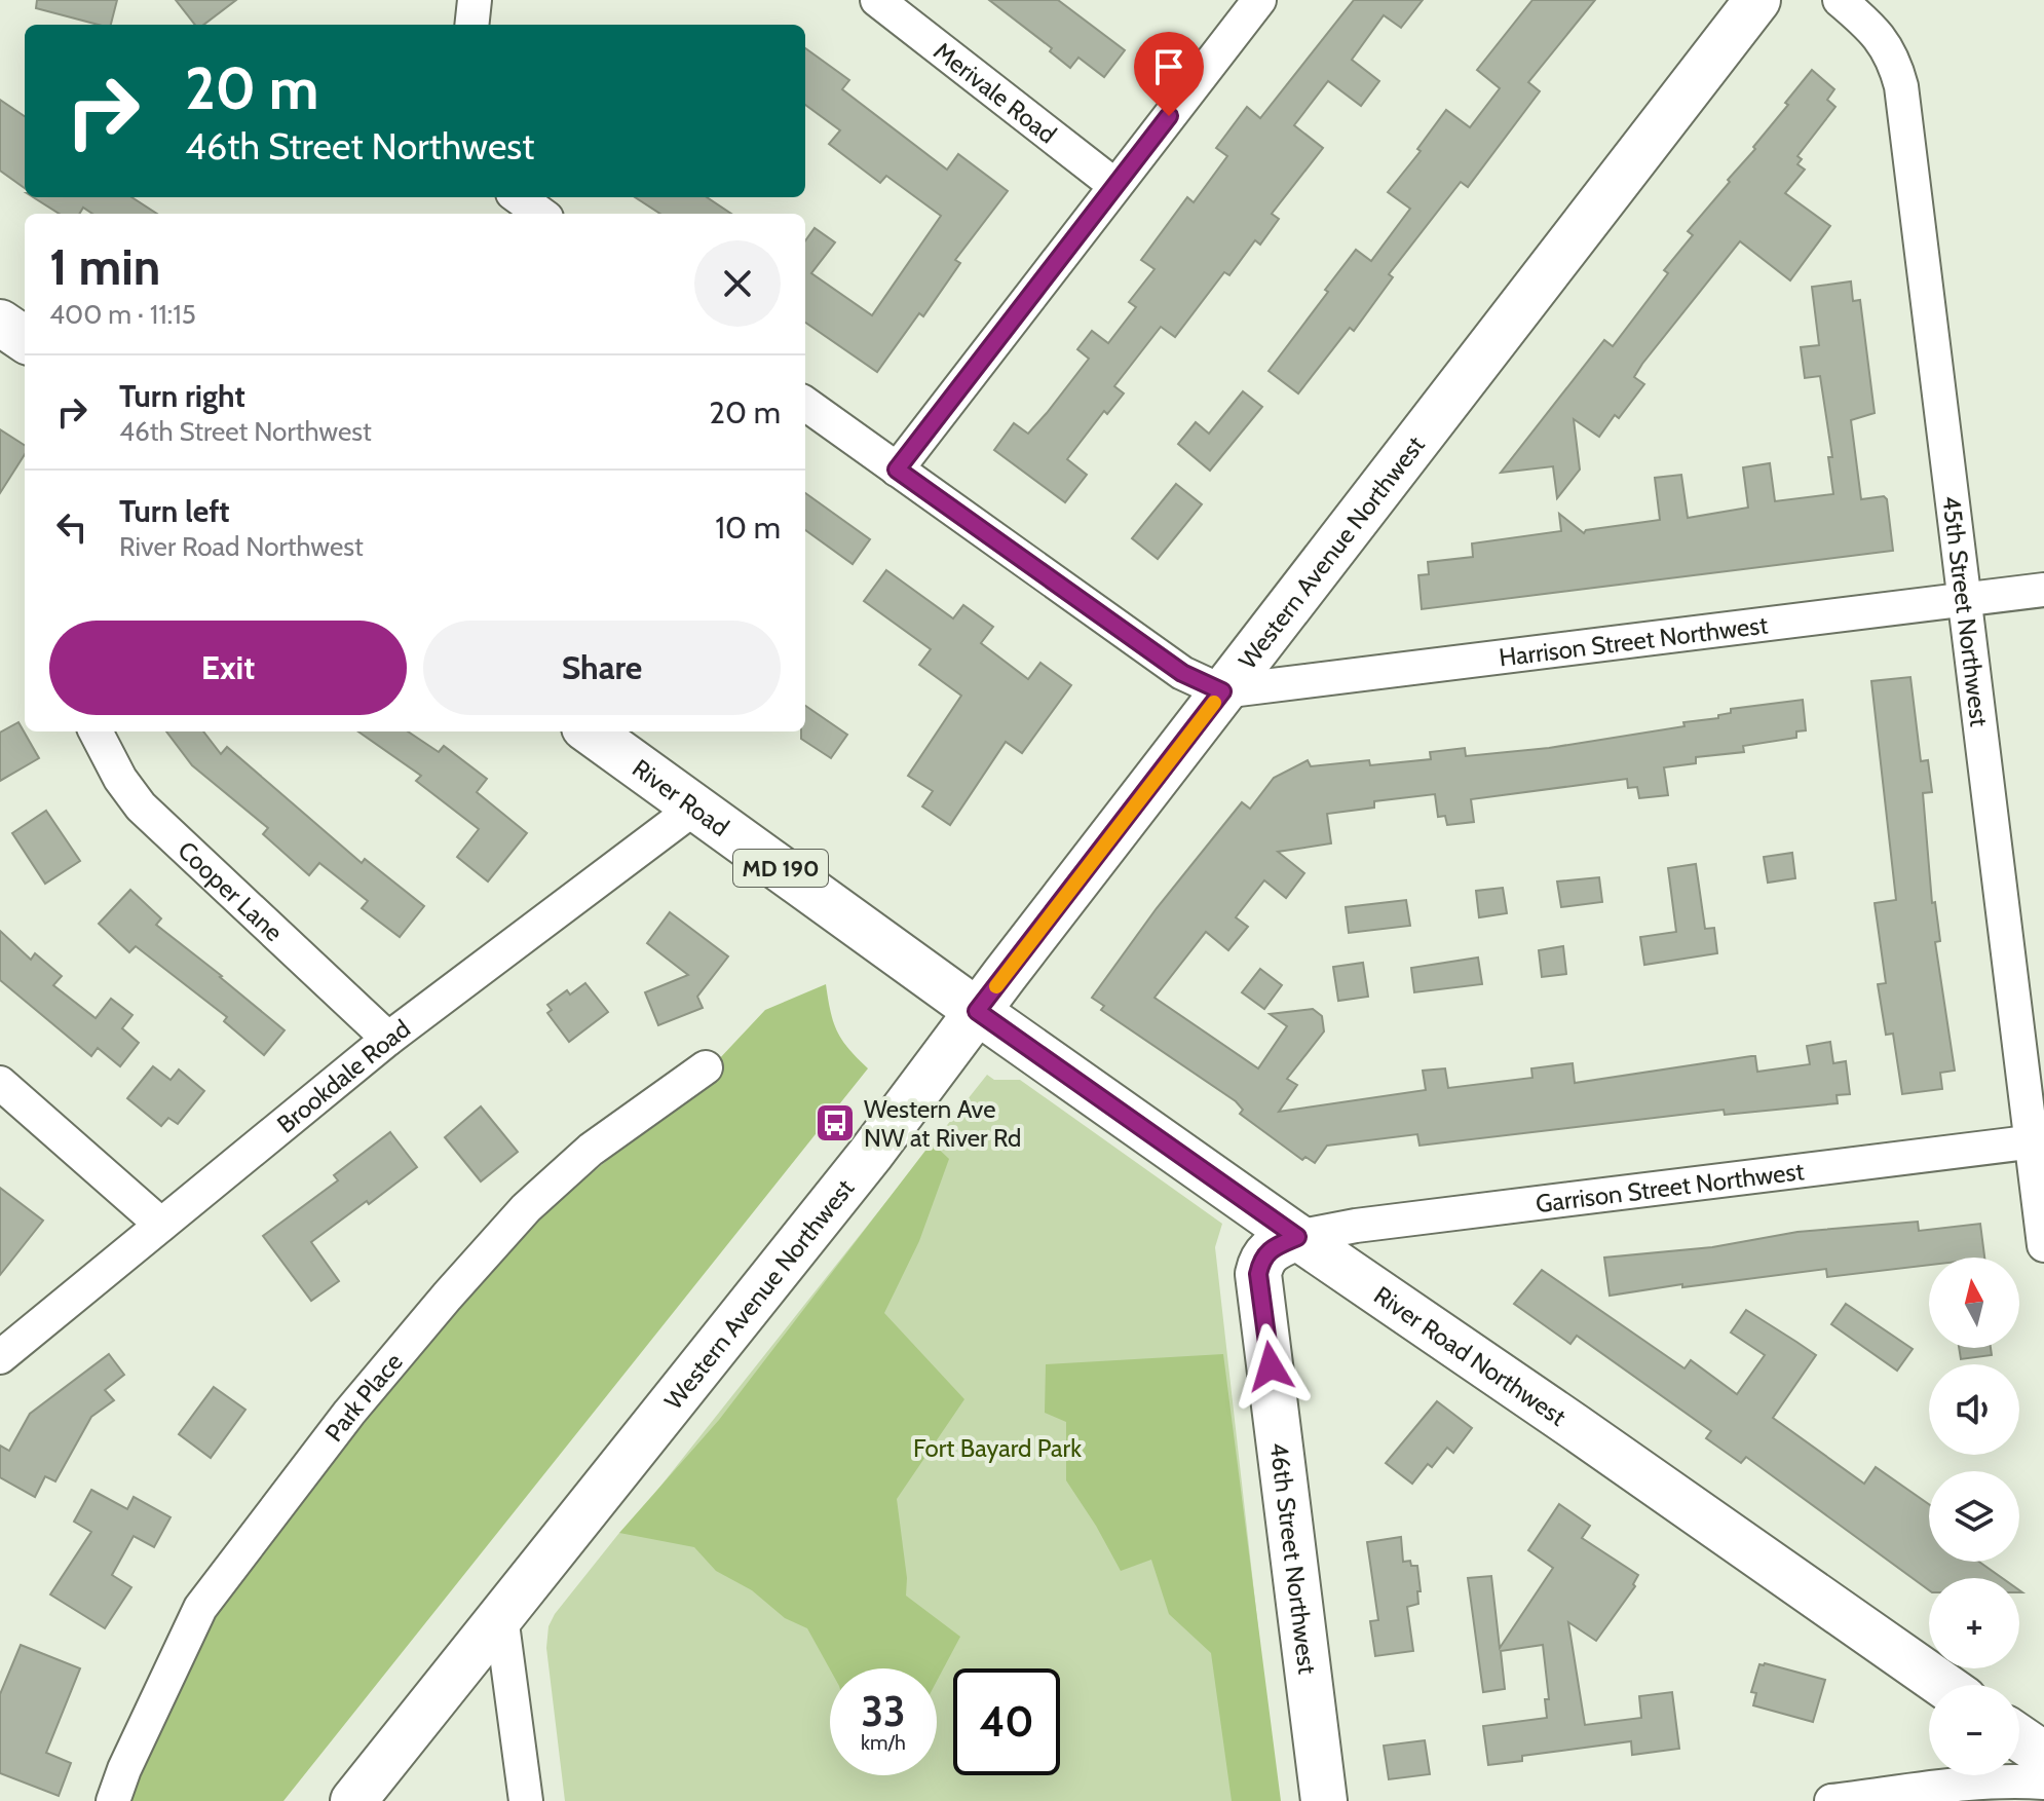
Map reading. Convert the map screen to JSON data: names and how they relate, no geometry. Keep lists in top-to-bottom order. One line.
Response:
{"streets":{"main road":["Western Avenue Northwest","River Road","MD 190","River Road Northwest","46th Street Northwest"],"street":["Merivale Road","45th Street Northwest","Harrison Street Northwest","Cooper Lane","Brookdale Road","Garrison Street Northwest","Park Place"]},"crossings":[["Western Avenue Northwest","Harrison Street Northwest"],["Western Avenue Northwest","River Road"],["Western Avenue Northwest","River Road Northwest"],["45th Street Northwest","Harrison Street Northwest"],["45th Street Northwest","Garrison Street Northwest"],["River Road","Brookdale Road"],["River Road","River Road Northwest"],["Cooper Lane","Brookdale Road"],["Garrison Street Northwest","River Road Northwest"],["Garrison Street Northwest","46th Street Northwest"],["River Road Northwest","46th Street Northwest"]],"parks":["Fort Bayard Park"],"places":{"bus stop":["Western Ave NW at River Rd"]},"north":"top","page":{"turn":["20 m","46th Street Northwest"],"heading":["1 min","400 m · 11:15"],"list":[{"name":"Turn right","note":"46th Street Northwest","value":"20 m"},{"name":"Turn left","note":"River Road Northwest","value":"10 m"}],"buttons":["Exit","Share"],"map_buttons":["+","−"],"speed":"33 km/h","limit":"40"}}
